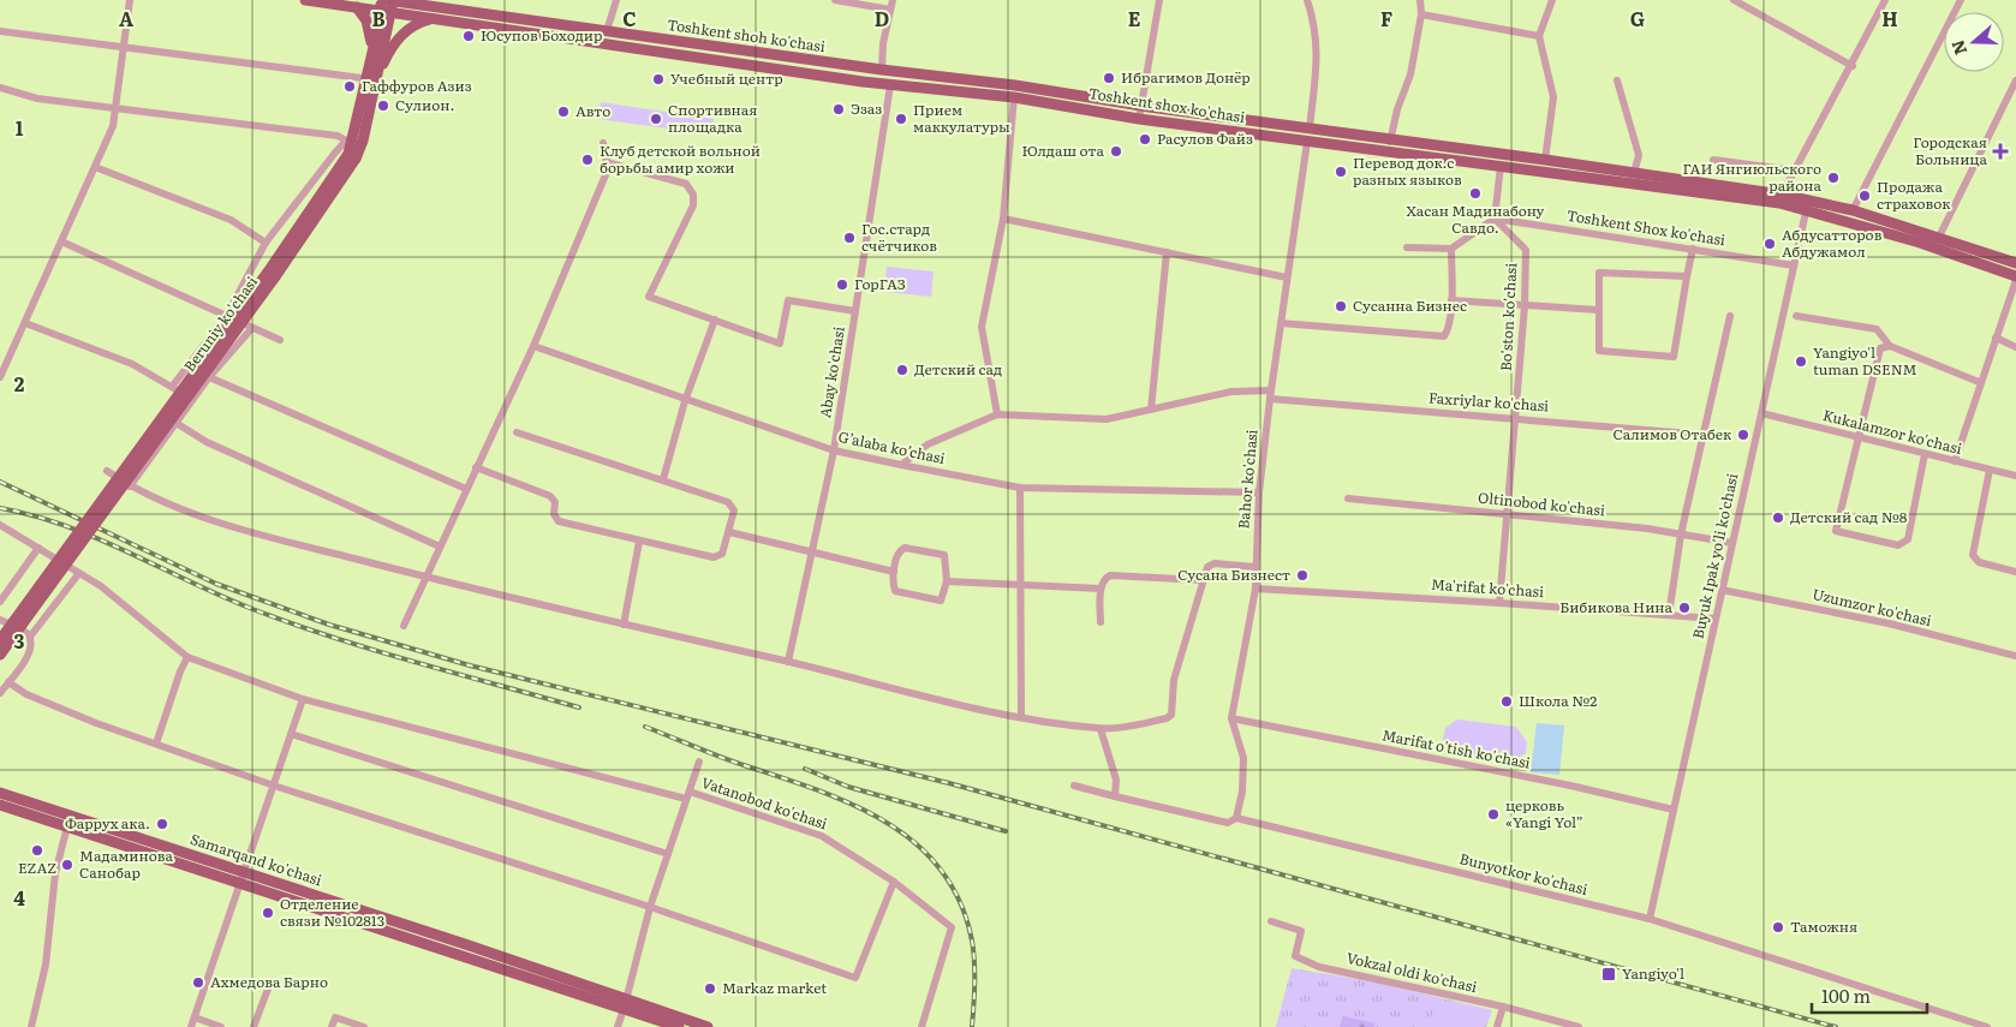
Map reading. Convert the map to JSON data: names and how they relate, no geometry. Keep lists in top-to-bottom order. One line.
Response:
{"streets":{"main road":["Toshkent shoh ko'chasi","Toshkent shox ko'chasi","Beruniy ko'chasi","Samarqand ko'chasi"],"street":["Toshkent Shox ko'chasi","Bo'ston ko'chasi","Abay ko'chasi","Faxriylar ko'chasi","Kukalamzor ko'chasi","G’alaba ko’chasi","Bahor ko'chasi","Oltinobod ko'chasi","Buyuk Ipak yo'li ko'chasi","Ma'rifat ko'chasi","Uzumzor ko'chasi","Marifat o'tish ko'chasi","Vatanobod ko'chasi","Bunyotkor ko'chasi","Vokzal oldi ko'chasi"]},"crossings":[["Toshkent shoh ko'chasi","Toshkent shox ko'chasi"],["Toshkent shox ko'chasi","Beruniy ko'chasi"],["Toshkent shox ko'chasi","Abay ko'chasi"],["Toshkent shox ko'chasi","Bahor ko'chasi"],["Toshkent shox ko'chasi","Buyuk Ipak yo'li ko'chasi"],["Toshkent Shox ko'chasi","Bo'ston ko'chasi"],["Toshkent Shox ko'chasi","Buyuk Ipak yo'li ko'chasi"],["Bo'ston ko'chasi","Faxriylar ko'chasi"],["Bo'ston ko'chasi","Oltinobod ko'chasi"],["Bo'ston ko'chasi","Ma'rifat ko'chasi"],["Abay ko'chasi","G’alaba ko’chasi"],["Faxriylar ko'chasi","Bahor ko'chasi"],["Kukalamzor ko'chasi","Buyuk Ipak yo'li ko'chasi"],["G’alaba ko’chasi","Bahor ko'chasi"],["Bahor ko'chasi","Ma'rifat ko'chasi"],["Bahor ko'chasi","Marifat o'tish ko'chasi"],["Bahor ko'chasi","Bunyotkor ko'chasi"],["Oltinobod ko'chasi","Buyuk Ipak yo'li ko'chasi"],["Buyuk Ipak yo'li ko'chasi","Ma'rifat ko'chasi"],["Buyuk Ipak yo'li ko'chasi","Uzumzor ko'chasi"],["Buyuk Ipak yo'li ko'chasi","Marifat o'tish ko'chasi"],["Buyuk Ipak yo'li ko'chasi","Bunyotkor ko'chasi"]],"places":{"other":["Юсупов Боходир","Ибрагимов Донёр","Учебный центр","Гаффуров Азиз","Сулион.","Эзаз","Авто","Спортивная площадка","Прием маккулатуры","Расулов Файз","Юлдаш ота","Клуб детской вольной борьбы амир хожи","Перевод док.с разных языков","ГАИ Янгиюльского района","Хасан Мадинабону Савдо.","Продажа страховок","Гос.стард счётчиков","Абдусатторов Абдужамол","ГорГАЗ","Сусанна Бизнес","Yangiyo'l tuman DSENM","Детский сад","Салимов Отабек","Детский сад №8","Сусана Бизнест","Бибикова Нина","Школа №2","церковь «Yangi Yol”","Фаррух ака.","EZAZ","Мадаминова Санобар","Отделение связи №102813","Таможня","Ахмедова Барно","Markaz market"],"health":["Городская Больница"],"transit":["Yangiyo'l"]},"scale_bar":"100 m","north":"left","grid":{"columns":["A","B","C","D","E","F","G","H"],"rows":["1","2","3","4"]}}
